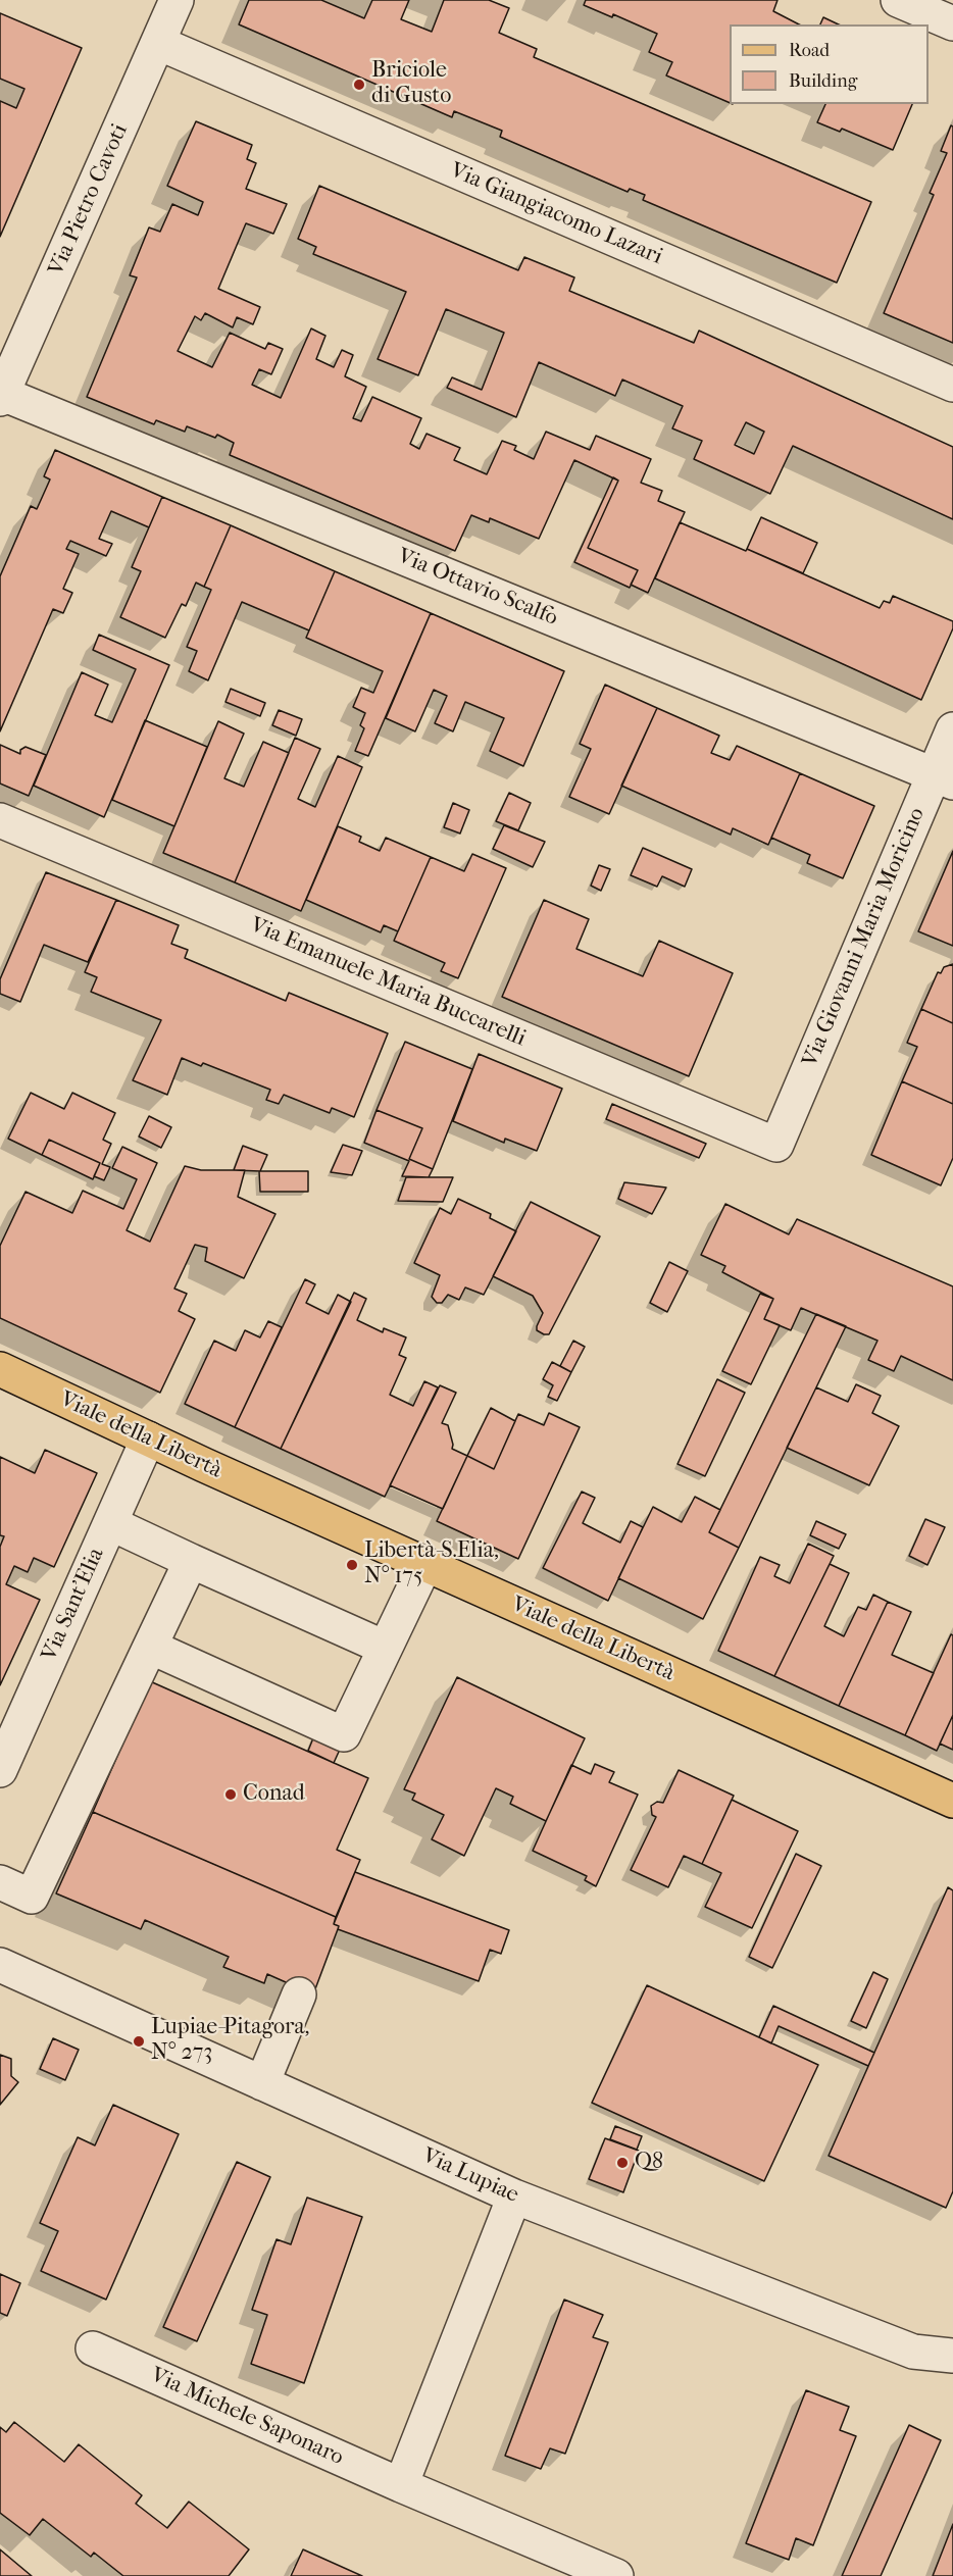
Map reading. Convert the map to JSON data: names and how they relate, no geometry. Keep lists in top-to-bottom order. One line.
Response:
{"streets":{"main road":["Viale della Libertà"],"street":["Via Pietro Cavoti","Via Giangiacomo Lazari","Via Ottavio Scalfo","Via Giovanni Maria Moricino","Via Emanuele Maria Buccarelli","Via Sant'Elia","Via Lupiae","Via Michele Saponaro"]},"crossings":[["Via Pietro Cavoti","Via Giangiacomo Lazari"],["Via Pietro Cavoti","Via Ottavio Scalfo"],["Via Ottavio Scalfo","Via Giovanni Maria Moricino"],["Via Giovanni Maria Moricino","Via Emanuele Maria Buccarelli"],["Viale della Libertà","Via Sant'Elia"]],"places":["Briciole di Gusto","Libertà-S.Elia, N° 175","Conad","Lupiae-Pitagora, N° 273","Q8"],"legend":["Road","Building"]}
